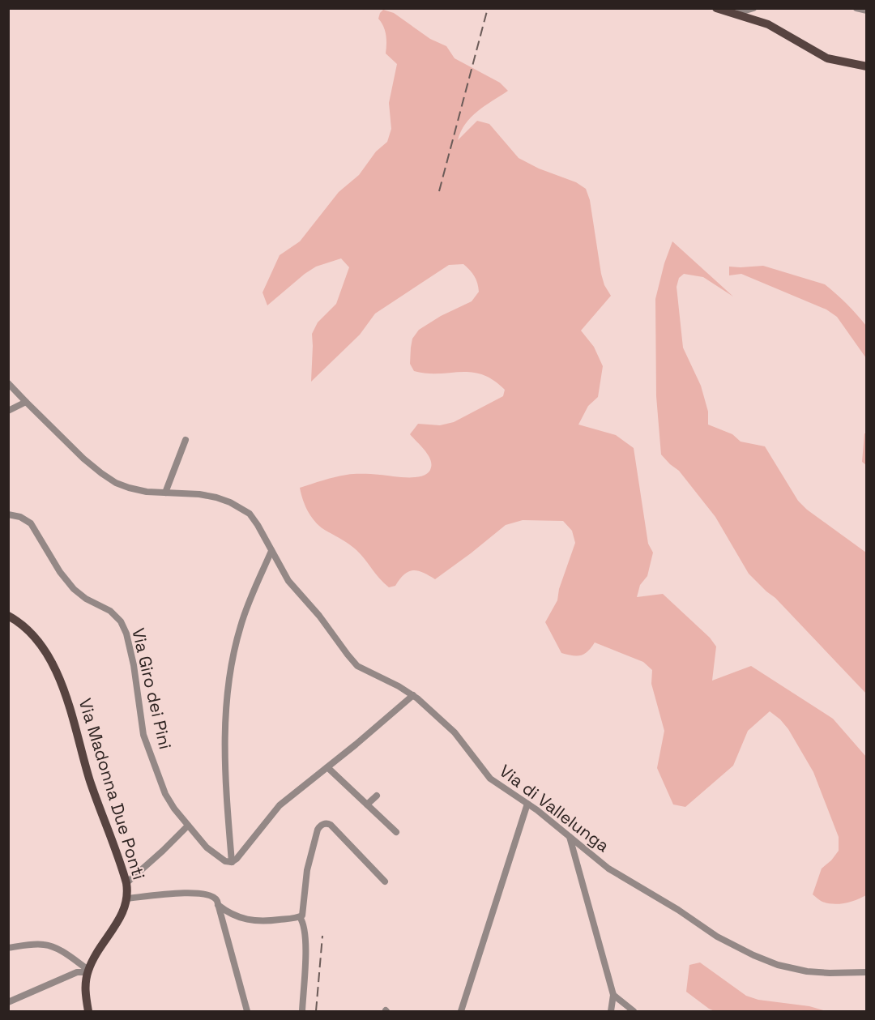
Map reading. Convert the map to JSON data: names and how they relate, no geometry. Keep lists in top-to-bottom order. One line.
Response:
{"streets":{"main road":["Via Madonna Due Ponti"],"street":["Via Giro dei Pini","Via di Vallelunga"]}}
